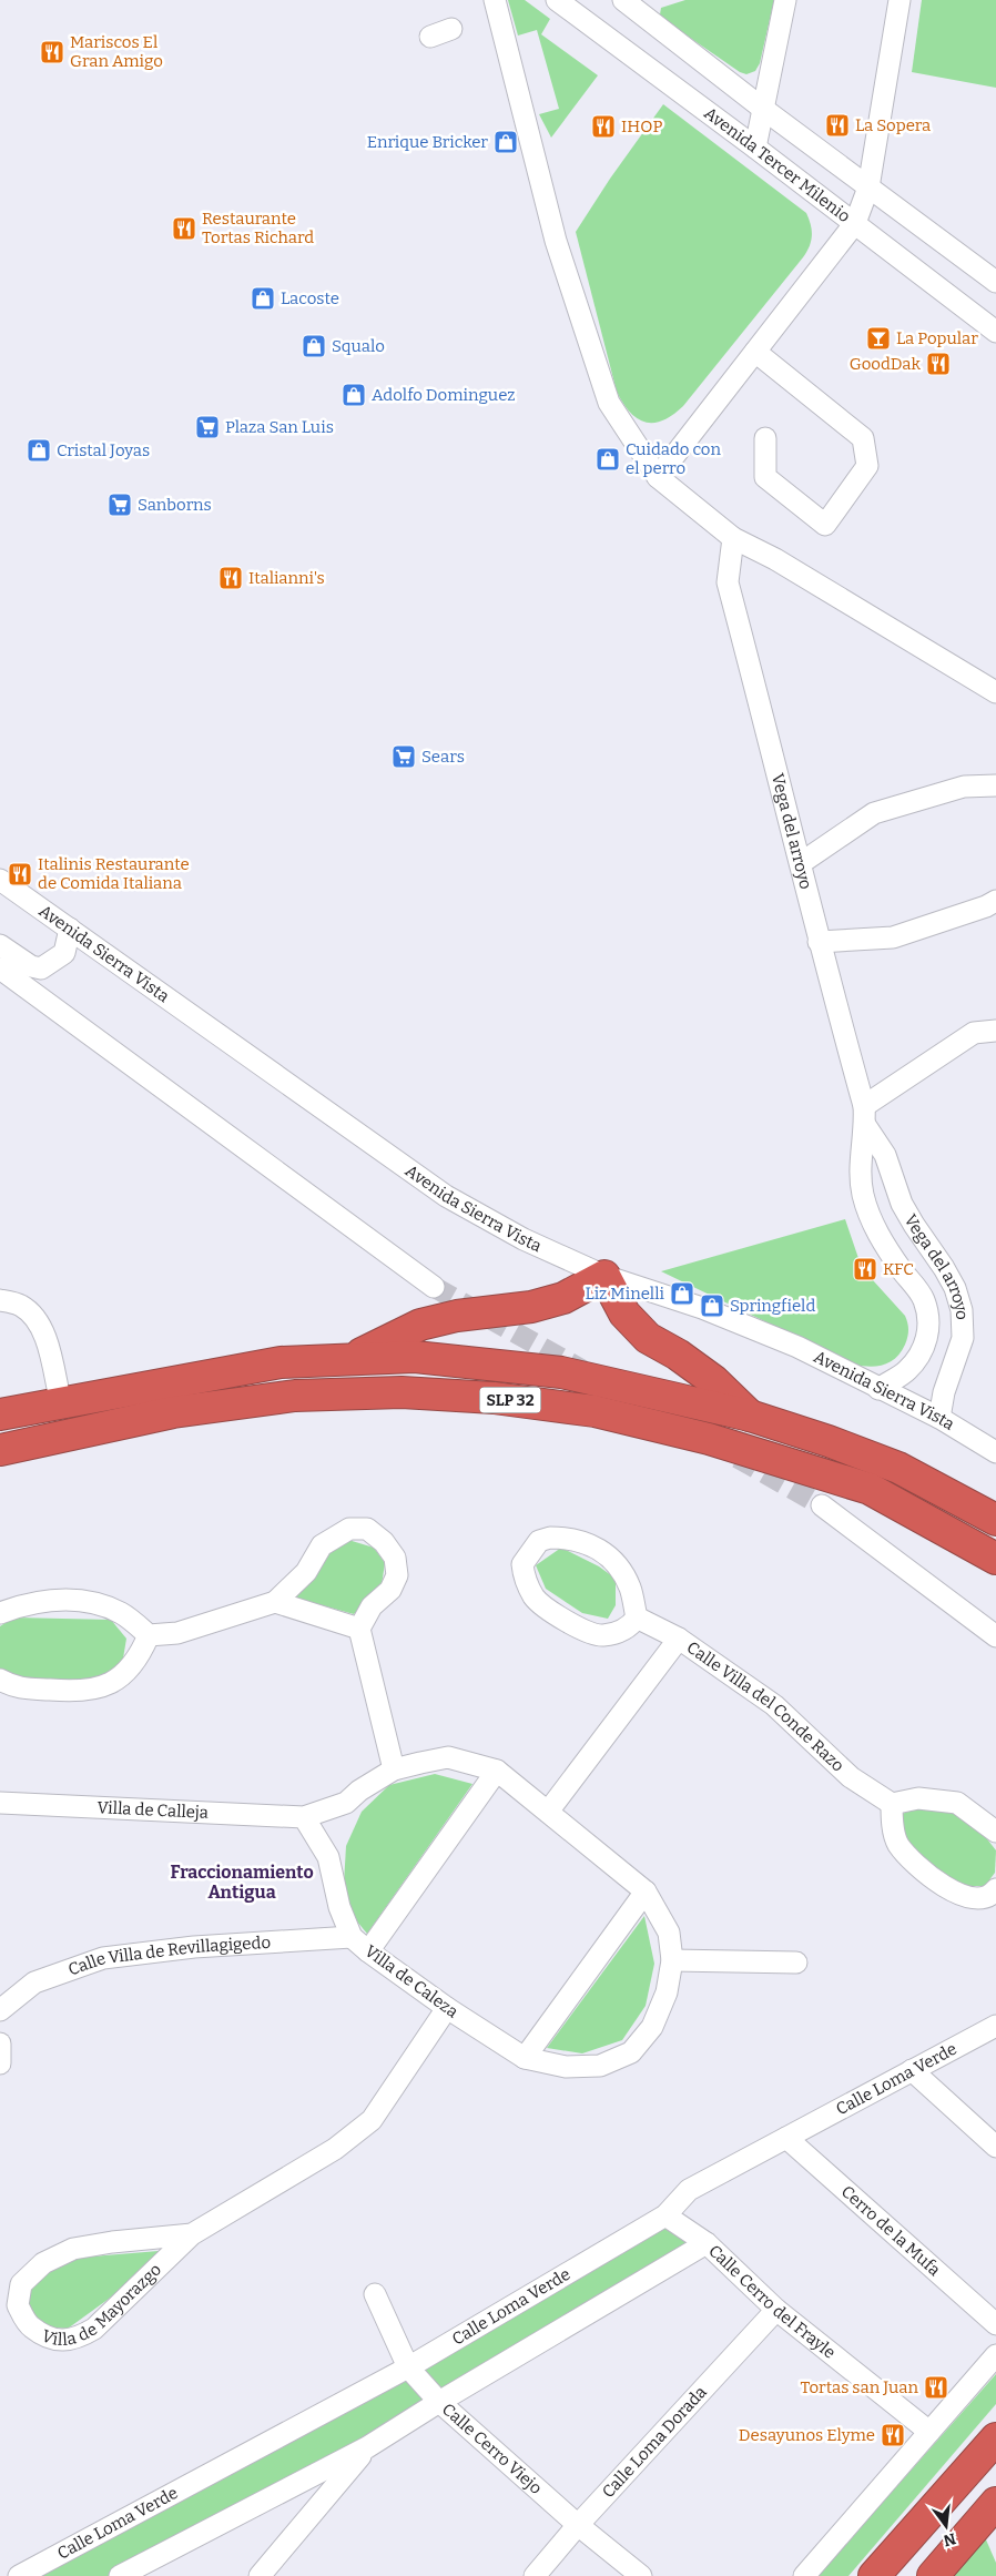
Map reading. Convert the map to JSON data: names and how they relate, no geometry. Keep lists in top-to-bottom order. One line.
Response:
{"streets":{"highway":["SLP 32"],"street":["Avenida Tercer Milenio","Vega del arroyo","Avenida Sierra Vista","Calle Villa del Conde Razo","Villa de Calleja","Calle Villa de Revillagigedo","Villa de Caleza","Calle Loma Verde","Cerro de la Mufa","Villa de Mayorazgo","Calle Cerro del Frayle","Calle Loma Dorada","Calle Cerro Viejo"]},"crossings":[["Vega del arroyo","Avenida Sierra Vista"],["Villa de Calleja","Villa de Caleza"],["Calle Villa de Revillagigedo","Villa de Caleza"],["Villa de Caleza","Villa de Mayorazgo"],["Calle Loma Verde","Cerro de la Mufa"],["Calle Loma Verde","Calle Cerro del Frayle"],["Calle Loma Verde","Calle Cerro Viejo"],["Calle Cerro del Frayle","Calle Loma Dorada"],["Calle Loma Dorada","Calle Cerro Viejo"]],"districts":["Fraccionamiento Antigua"],"places":{"restaurant":["Mariscos El Gran Amigo","La Sopera","IHOP","Restaurante Tortas Richard","GoodDak","Italianni's","Italinis Restaurante de Comida Italiana","KFC","Tortas san Juan","Desayunos Elyme"],"shop":["Enrique Bricker","Lacoste","Squalo","Adolfo Dominguez","Cristal Joyas","Cuidado con el perro","Liz Minelli","Springfield"],"bar":["La Popular"],"supermarket":["Plaza San Luis","Sanborns","Sears"]},"north":"bottom"}
